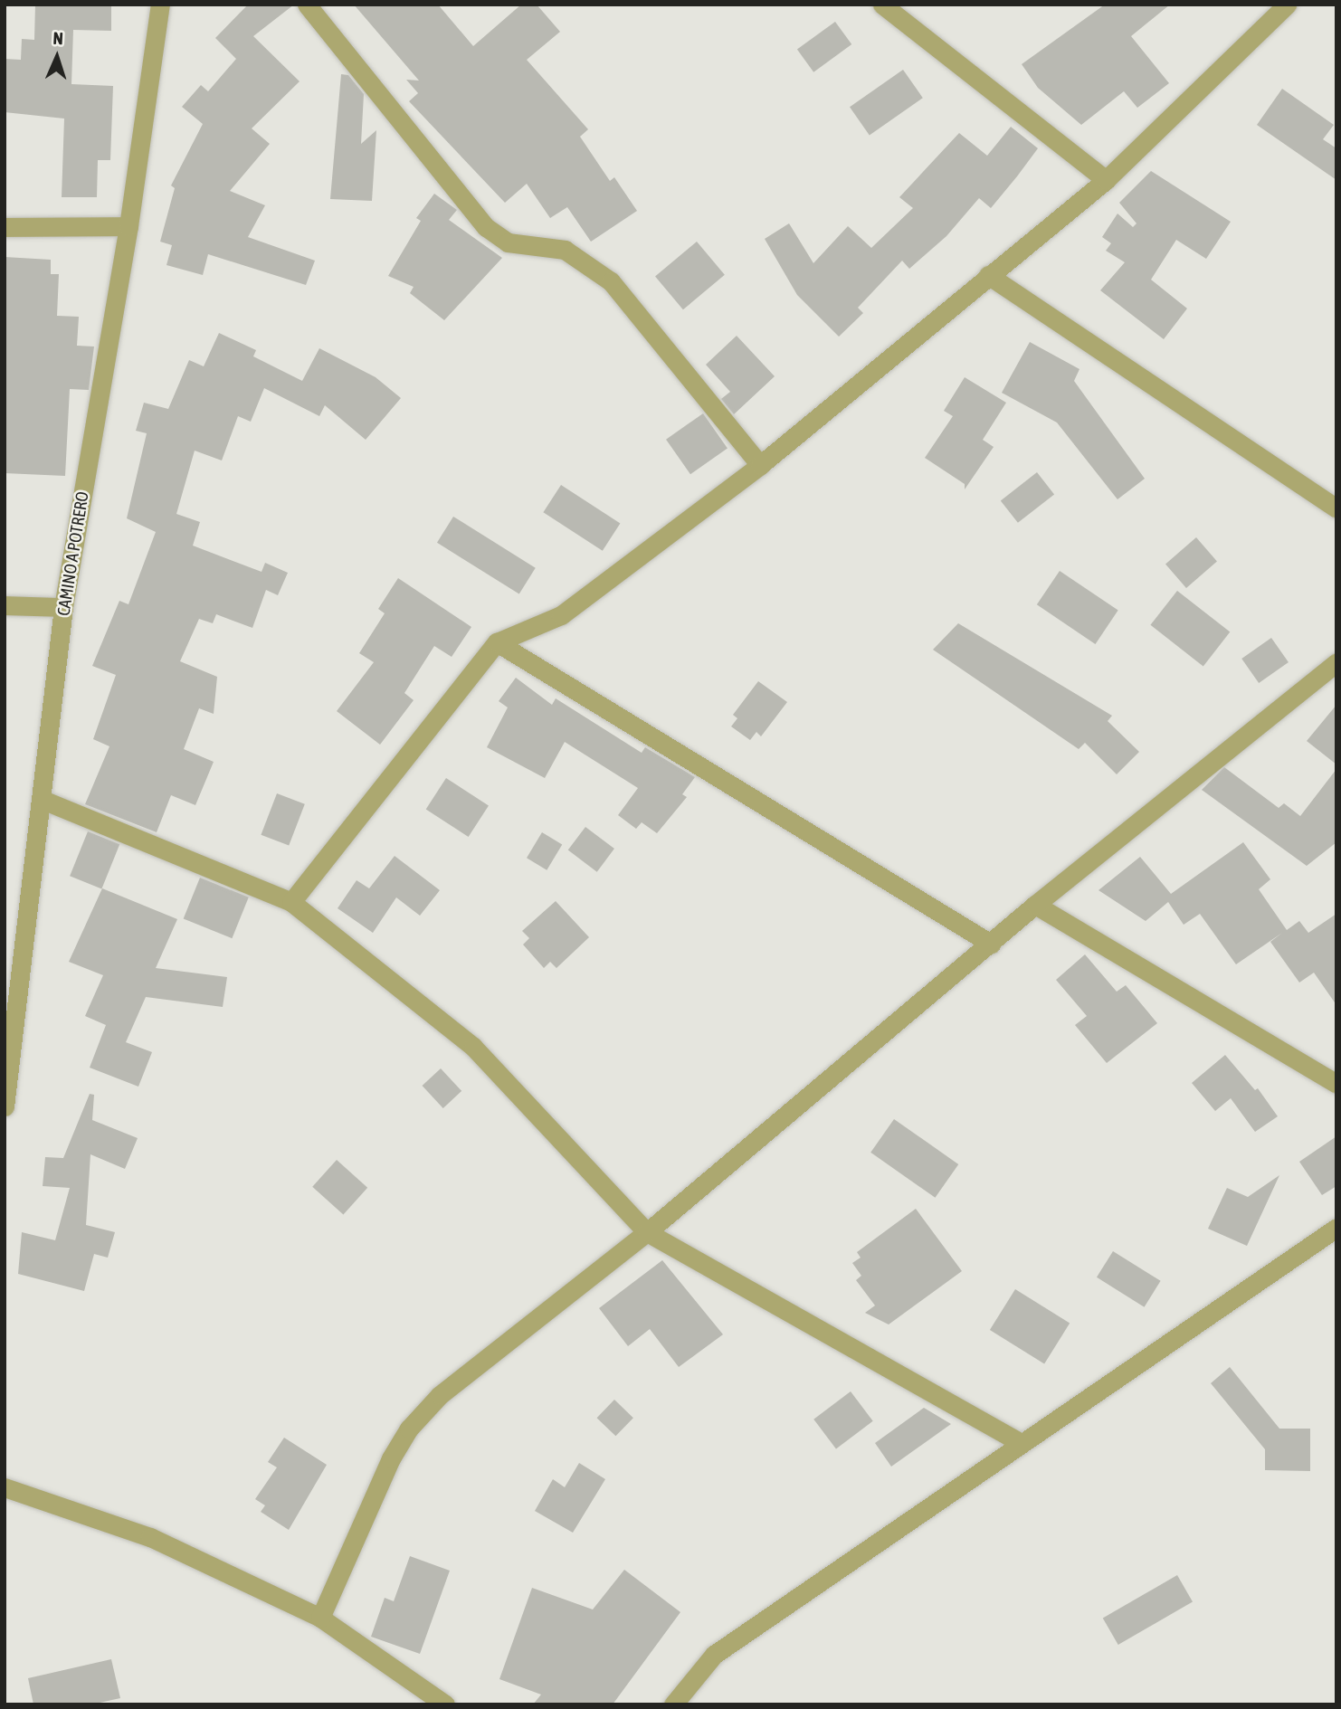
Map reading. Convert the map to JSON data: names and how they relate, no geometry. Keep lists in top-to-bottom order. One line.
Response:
{"streets":{"street":["CAMINO A POTRERO"]},"north":"top"}
